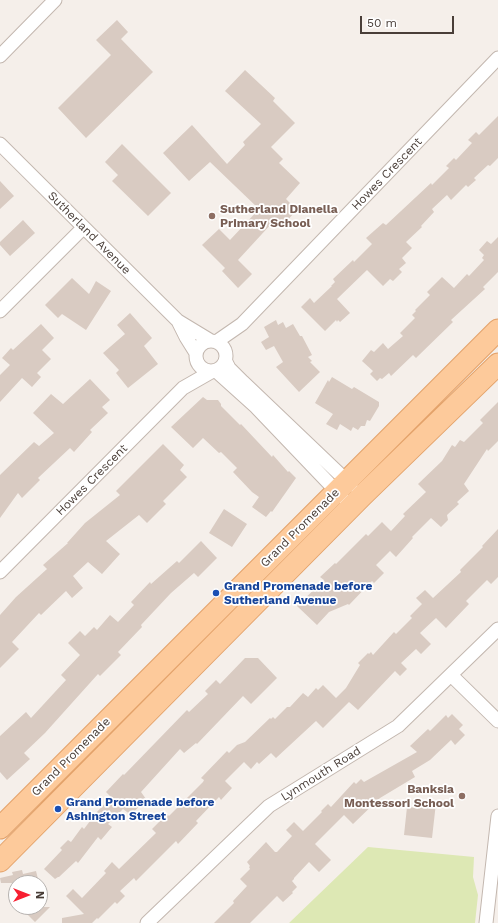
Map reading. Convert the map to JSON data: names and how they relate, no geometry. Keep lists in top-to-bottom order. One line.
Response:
{"streets":{"main road":["Grand Promenade"],"street":["Howes Crescent","Sutherland Avenue","Lynmouth Road"]},"crossings":[["Howes Crescent","Sutherland Avenue"]],"places":["Sutherland Dianella Primary School","Grand Promenade before Sutherland Avenue","Banksia Montessori School","Grand Promenade before Ashington Street"],"scale_bar":"50 m","north":"right"}
